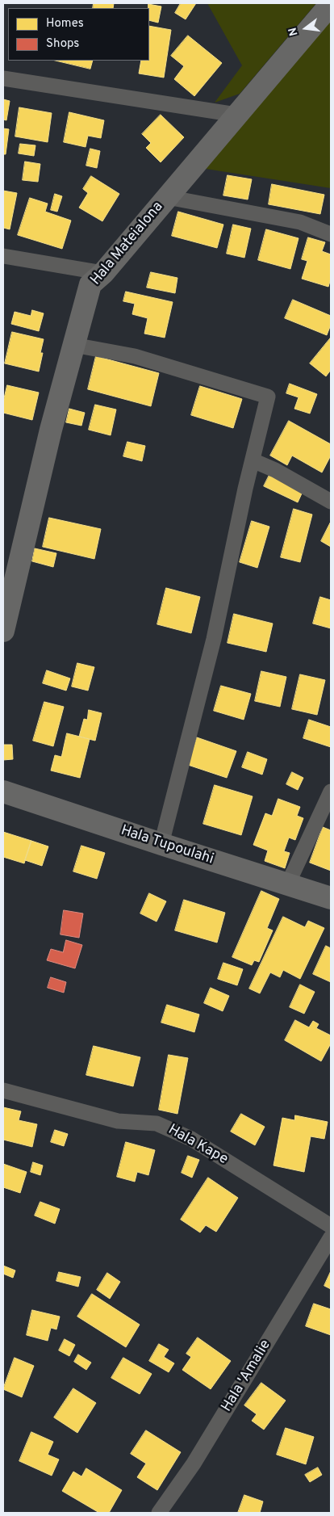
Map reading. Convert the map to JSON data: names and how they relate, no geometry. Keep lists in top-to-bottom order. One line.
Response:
{"streets":{"street":["Hala Mateialona","Hala Tupoulahi","Hala Kape","Hala 'Amalie"]},"legend":["Homes","Shops"],"north":"left"}
